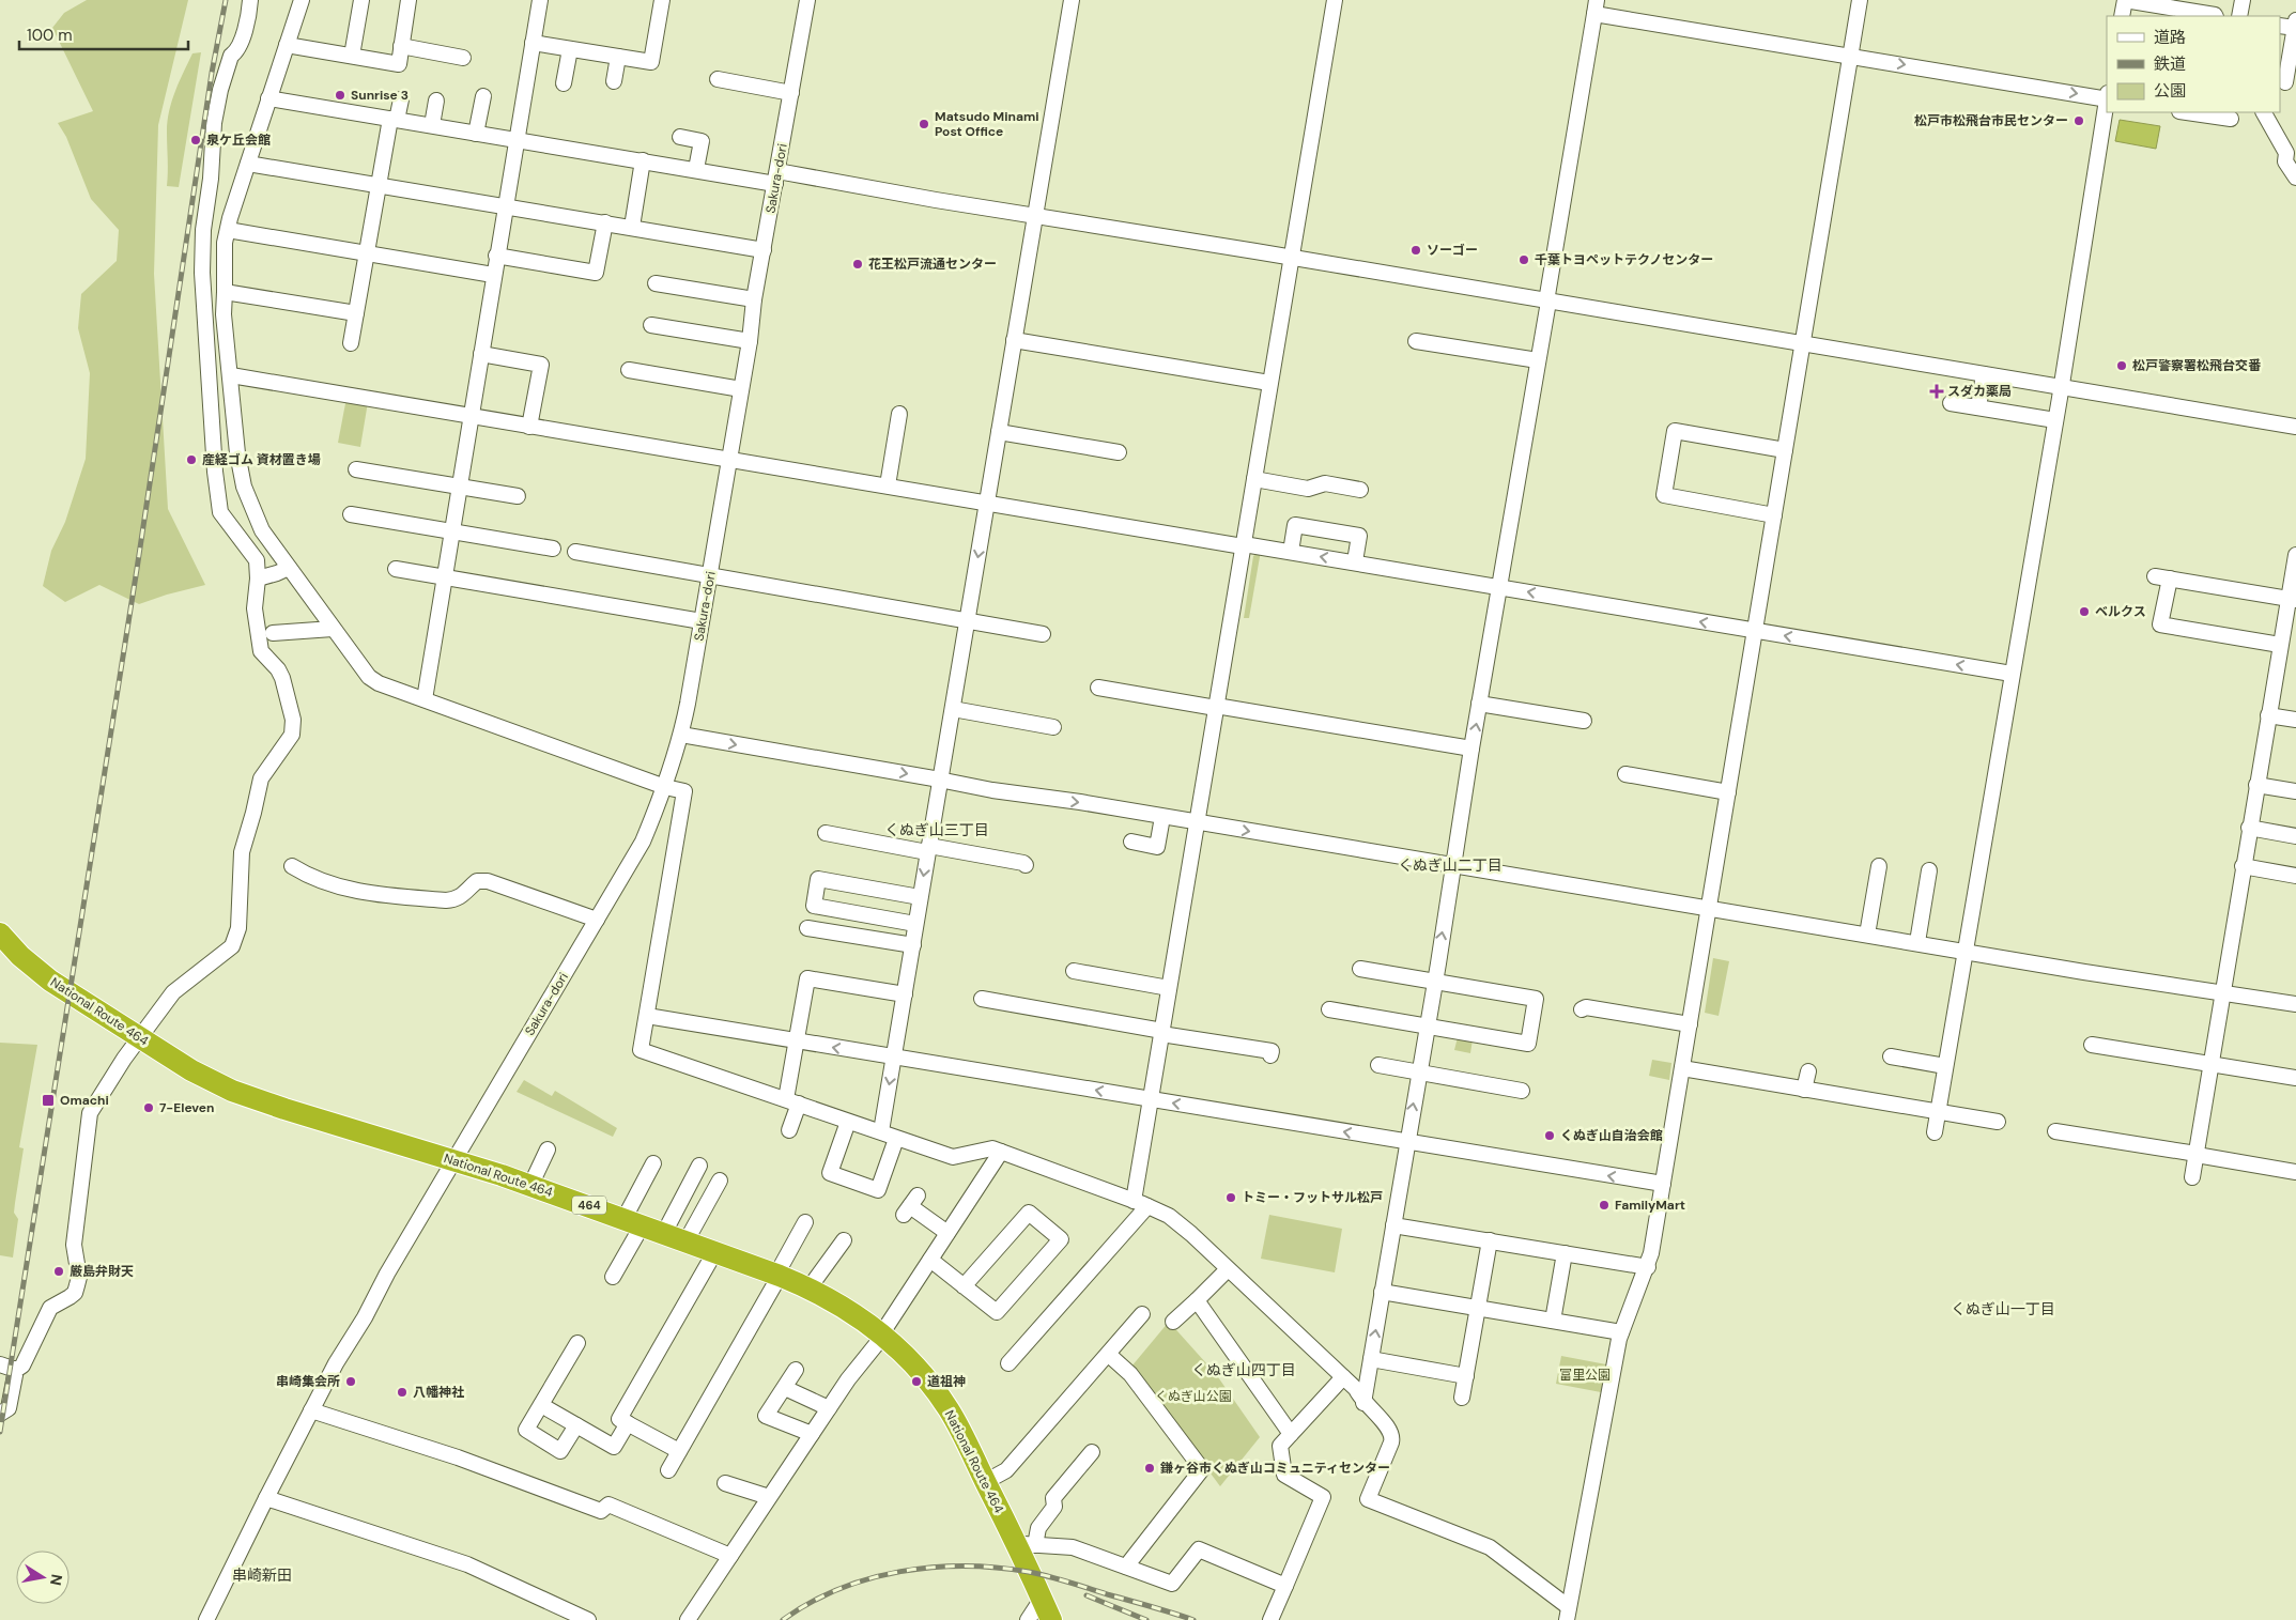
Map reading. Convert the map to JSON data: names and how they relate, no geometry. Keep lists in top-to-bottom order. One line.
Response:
{"streets":{"highway":["National Route 464","464"],"street":["Sakura-dori"]},"crossings":[["Sakura-dori","National Route 464"]],"districts":["くぬぎ山三丁目","くぬぎ山二丁目","くぬぎ山一丁目","くぬぎ山四丁目","串崎新田"],"parks":["富里公園","くぬぎ山公園"],"places":{"other":["Sunrise 3","松戸市松飛台市民センター","Matsudo Minami Post Office","泉ケ丘会館","ソーゴー","千葉トヨペットテクノセンター","花王松戸流通センター","松戸警察署松飛台交番","産経ゴム 資材置き場","ベルクス","7-Eleven","くぬぎ山自治会館","トミー・フットサル松戸","FamilyMart","厳島弁財天","串崎集会所","道祖神","八幡神社","鎌ヶ谷市くぬぎ山コミュニティセンター"],"health":["スダカ薬局"],"transit":["Omachi"]},"legend":["道路","鉄道","公園"],"scale_bar":"100 m","north":"right"}
